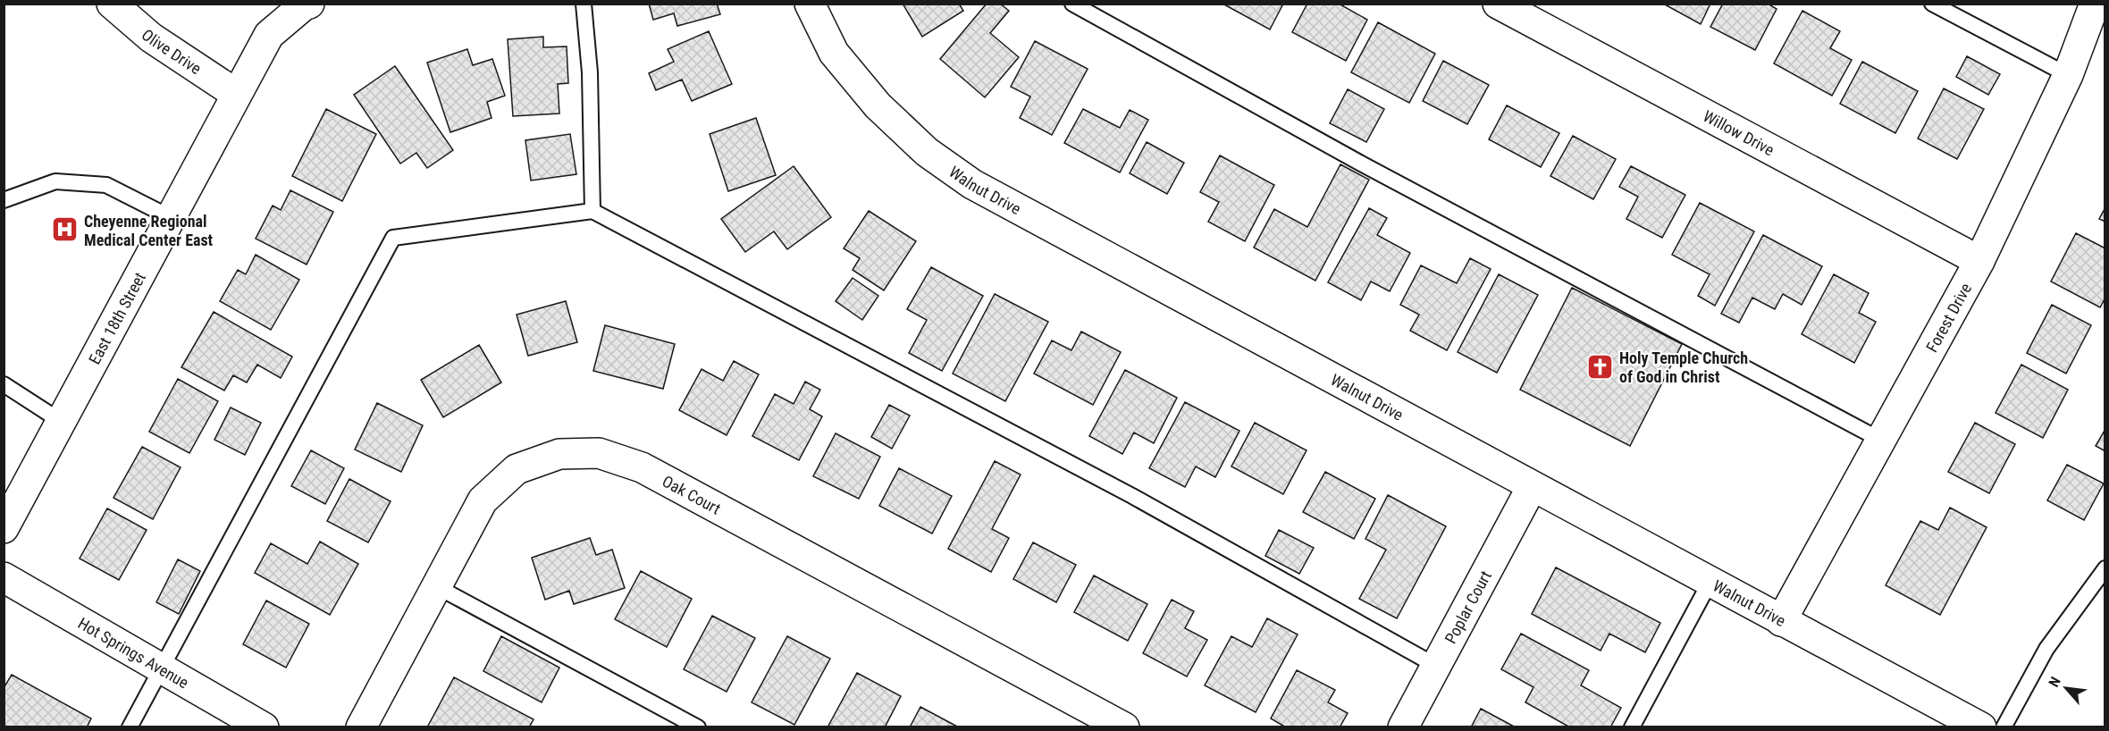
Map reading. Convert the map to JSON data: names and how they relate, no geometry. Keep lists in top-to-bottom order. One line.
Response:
{"streets":{"street":["Olive Drive","Willow Drive","Walnut Drive","Forest Drive","East 18th Street","Oak Court","Poplar Court","Hot Springs Avenue"]},"crossings":[["Olive Drive","East 18th Street"],["Willow Drive","Forest Drive"],["Walnut Drive","Forest Drive"],["Walnut Drive","Poplar Court"]],"places":{"hospital":["Cheyenne Regional Medical Center East"],"church":["Holy Temple Church of God in Christ"]},"north":"top left"}
